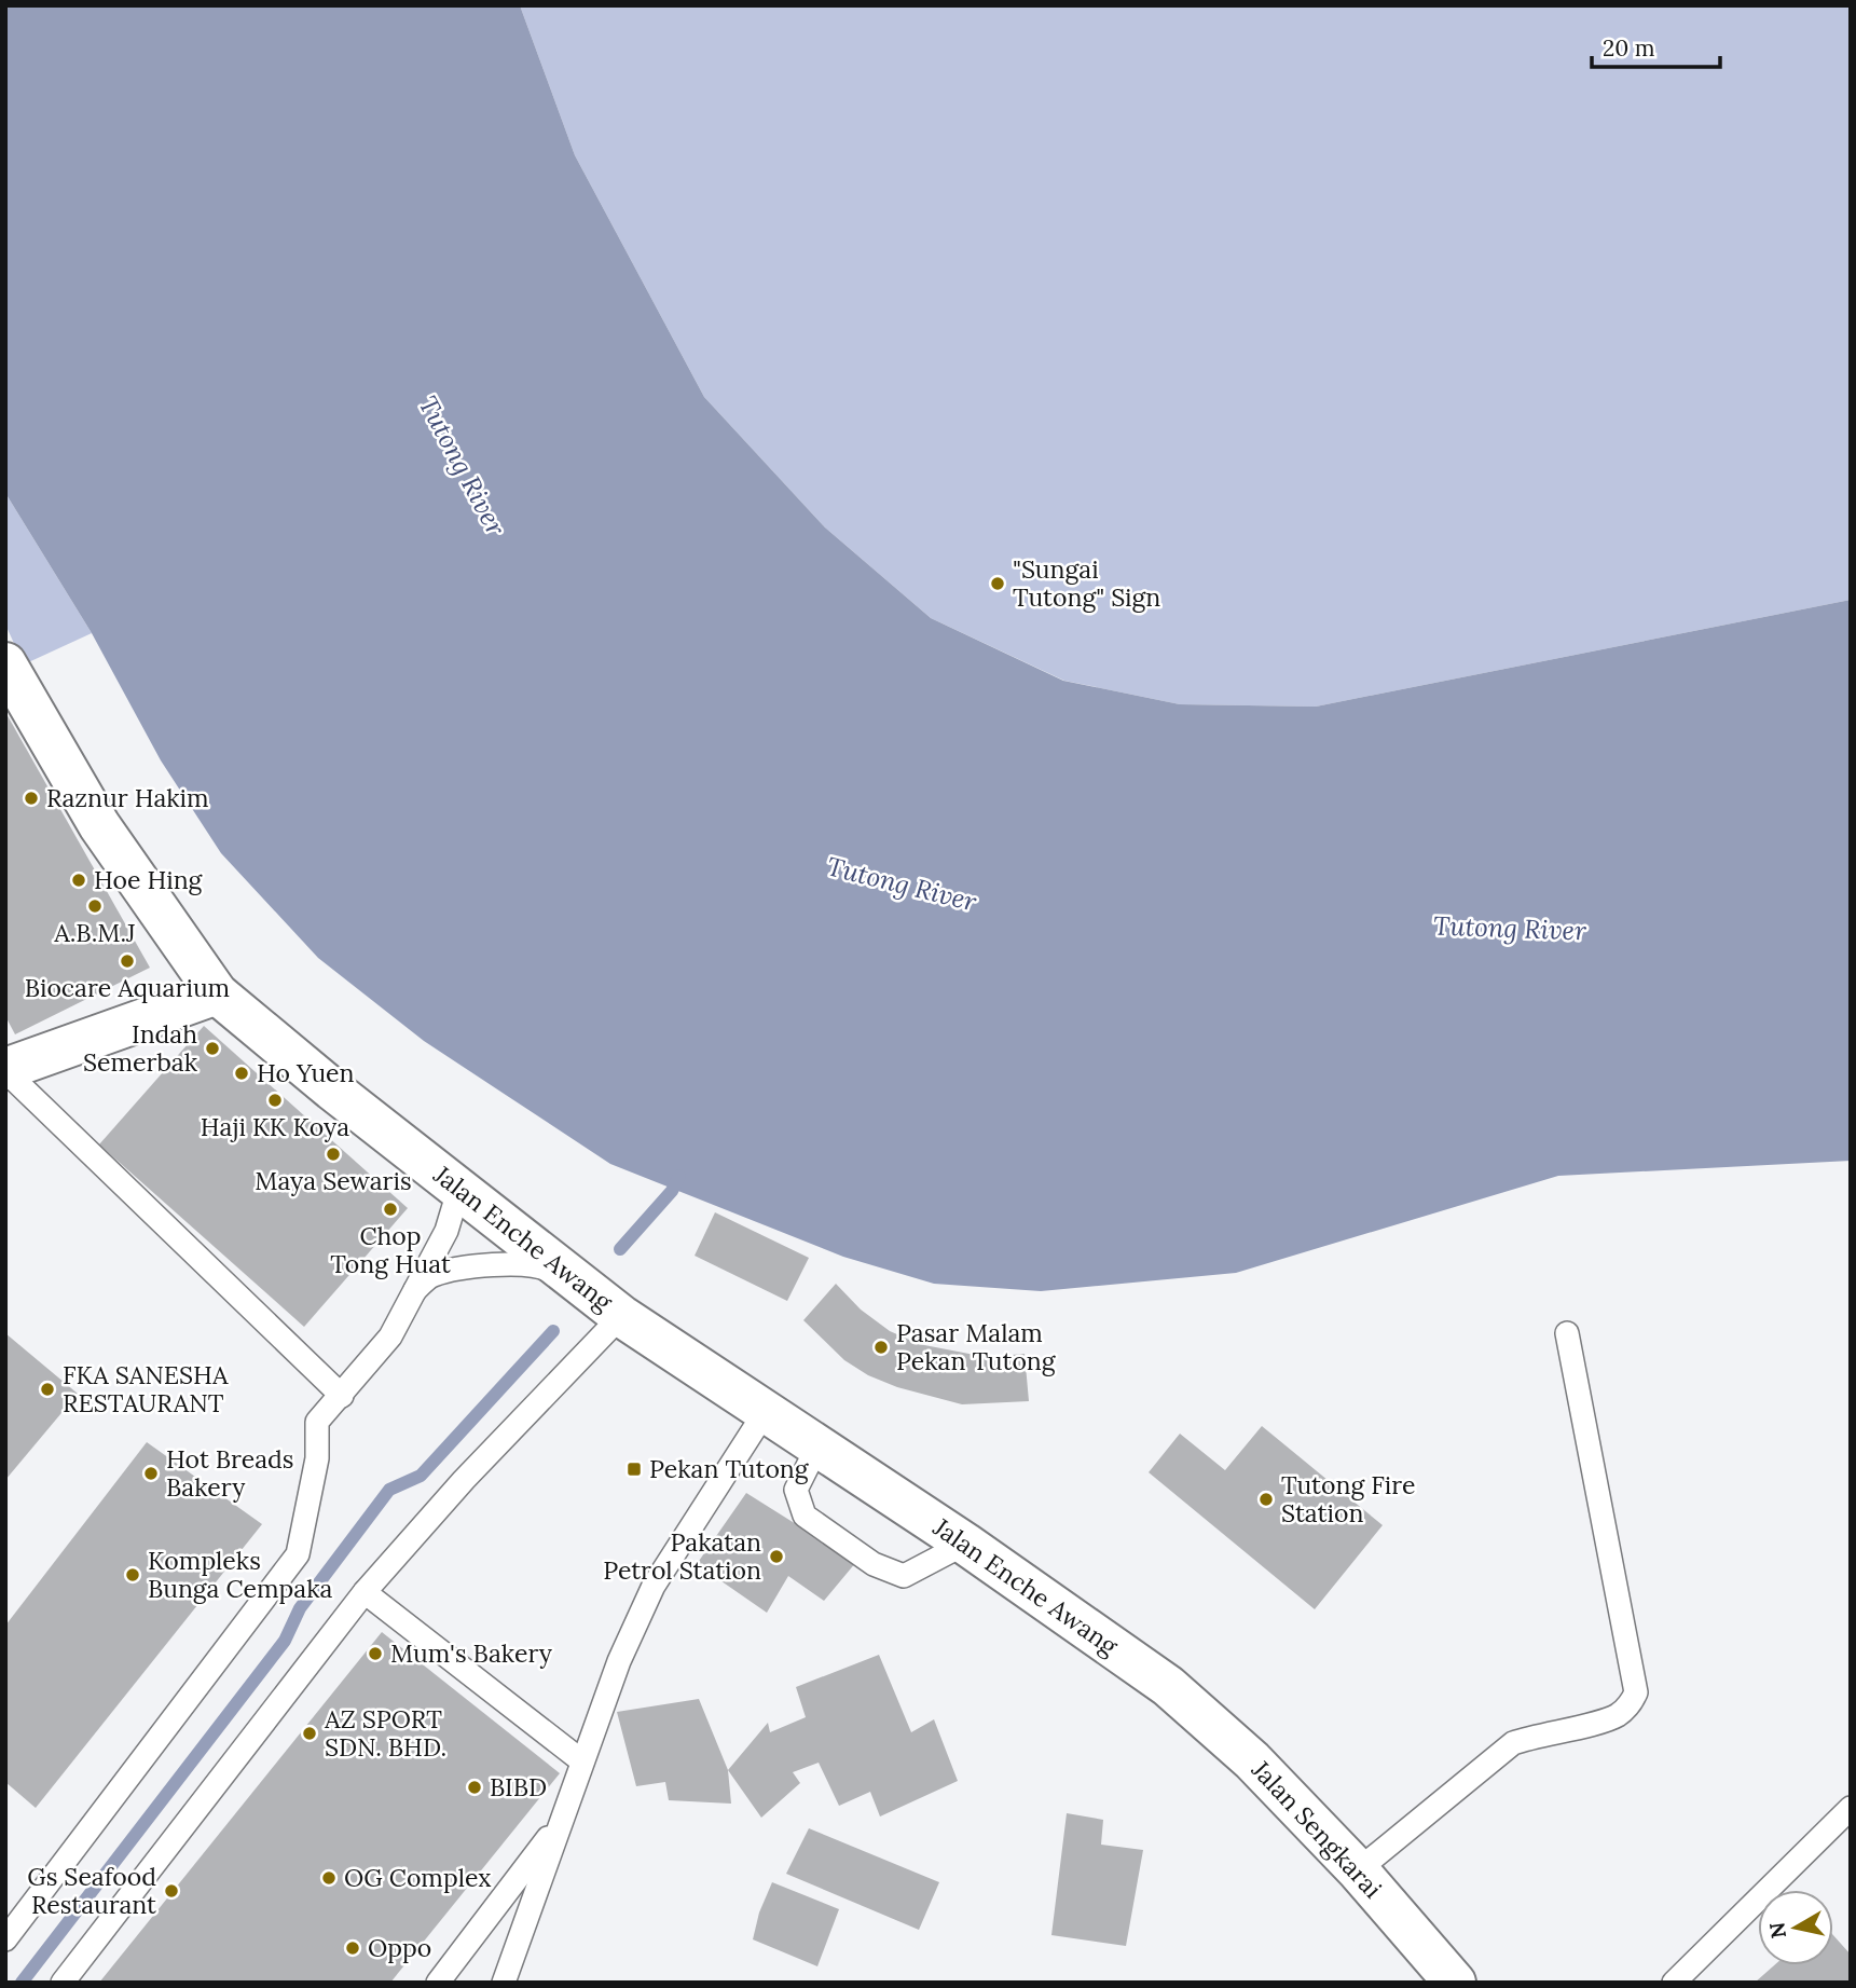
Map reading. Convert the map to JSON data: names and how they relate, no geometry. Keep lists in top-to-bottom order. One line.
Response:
{"streets":{"main road":["Jalan Enche Awang","Jalan Sengkarai"]},"crossings":[["Jalan Enche Awang","Jalan Sengkarai"]],"water":["Tutong River"],"places":{"other":["\"Sungai Tutong\" Sign","Raznur Hakim","Hoe Hing","A.B.M.J","Biocare Aquarium","Indah Semerbak","Ho Yuen","Haji KK Koya","Maya Sewaris","Chop Tong Huat","Pasar Malam Pekan Tutong","FKA SANESHA RESTAURANT","Hot Breads Bakery","Tutong Fire Station","Pakatan Petrol Station","Kompleks Bunga Cempaka","Mum's Bakery","AZ SPORT SDN. BHD.","BIBD","OG Complex","Gs Seafood Restaurant","Oppo"],"transit":["Pekan Tutong"]},"scale_bar":"20 m","north":"left"}
